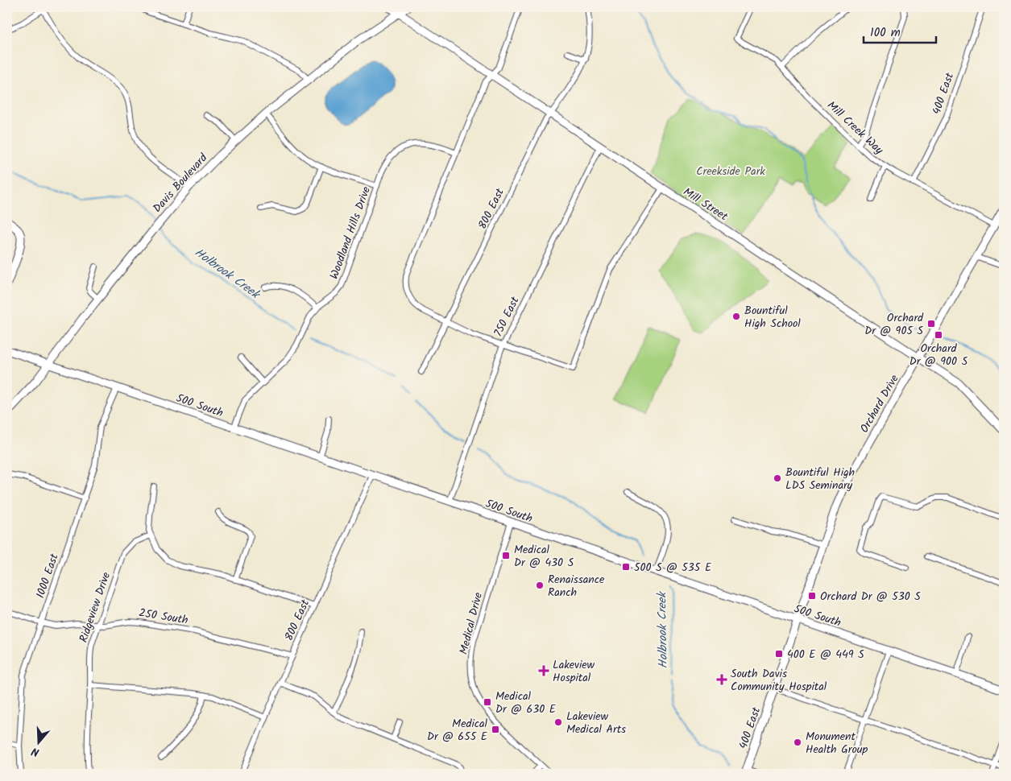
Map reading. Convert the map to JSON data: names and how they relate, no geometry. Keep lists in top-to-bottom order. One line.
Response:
{"streets":{"street":["400 East","Mill Creek Way","Davis Boulevard","Mill Street","800 East","Woodland Hills Drive","750 East","Orchard Drive","500 South","1000 East","Ridgeview Drive","250 South","Medical Drive"]},"crossings":[["400 East","Mill Creek Way"],["400 East","Orchard Drive"],["400 East","500 South"],["Mill Creek Way","Orchard Drive"],["Davis Boulevard","Mill Street"],["Davis Boulevard","500 South"],["Mill Street","800 East"],["Mill Street","750 East"],["Mill Street","Orchard Drive"],["800 East","500 South"],["800 East","250 South"],["Woodland Hills Drive","500 South"],["750 East","500 South"],["Orchard Drive","500 South"],["500 South","1000 East"],["500 South","Medical Drive"],["1000 East","250 South"],["Ridgeview Drive","250 South"]],"water":["Holbrook Creek"],"parks":["Creekside Park"],"places":{"other":["Bountiful High School","Bountiful High LDS Seminary","Renaissance Ranch","Lakeview Medical Arts","Monument Health Group"],"transit":["Orchard Dr @ 905 S","Orchard Dr @ 900 S","Medical Dr @ 430 S","500 S @ 535 E","Orchard Dr @ 530 S","400 E @ 449 S","Medical Dr @ 630 E","Medical Dr @ 655 E"],"health":["Lakeview Hospital","South Davis Community Hospital"]},"scale_bar":"100 m","north":"bottom"}
